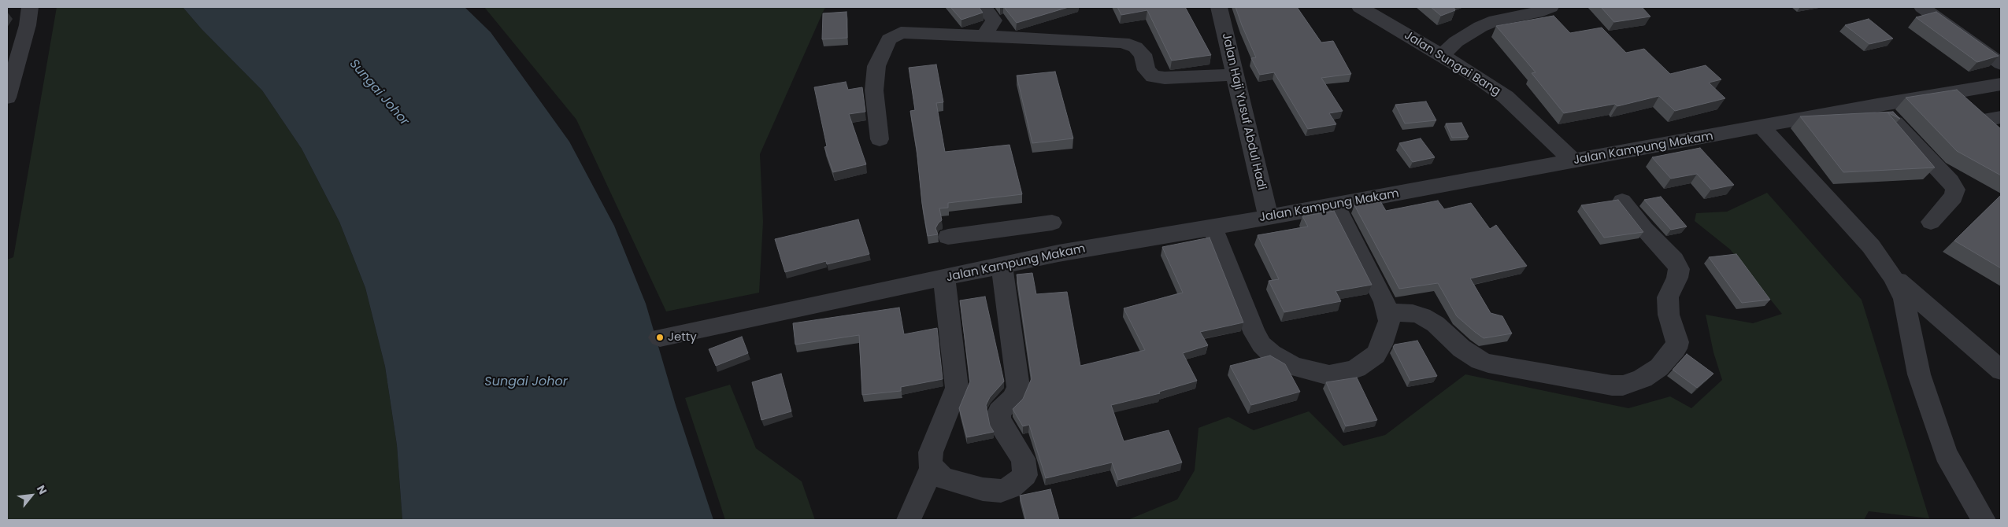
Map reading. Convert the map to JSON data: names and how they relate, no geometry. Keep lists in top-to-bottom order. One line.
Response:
{"streets":{"street":["Jalan Sungai Bang","Jalan Haji Yusuf Abdul Hadi","Jalan Kampung Makam"]},"crossings":[["Jalan Sungai Bang","Jalan Kampung Makam"],["Jalan Haji Yusuf Abdul Hadi","Jalan Kampung Makam"]],"water":["Sungai Johor"],"places":["Jetty"],"north":"top right"}
